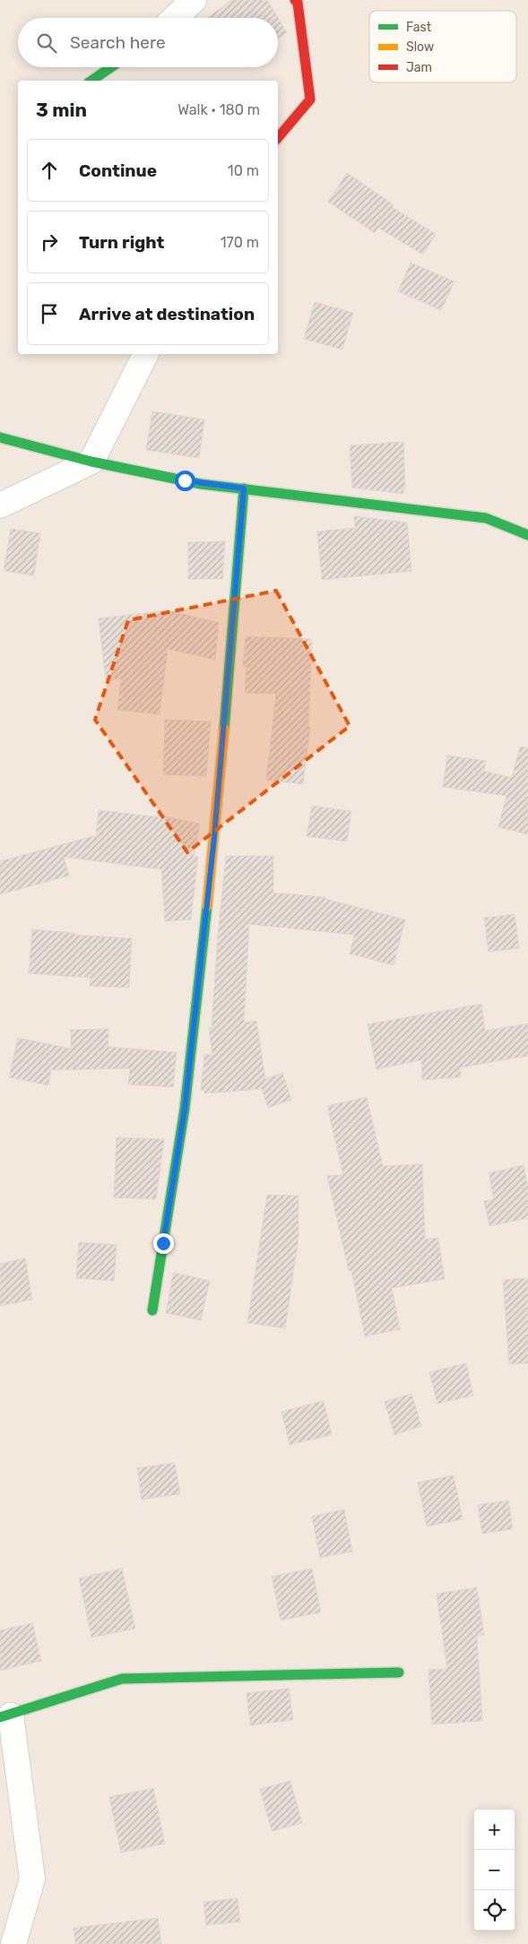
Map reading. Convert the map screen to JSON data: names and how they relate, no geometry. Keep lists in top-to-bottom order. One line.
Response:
{"legend":["Fast","Slow","Jam"],"page":{"search":"Search here","heading":["3 min","Walk · 180 m"],"list":[["Continue","10 m"],["Turn right","170 m"],"Arrive at destination"],"map_buttons":["+","−"]}}
